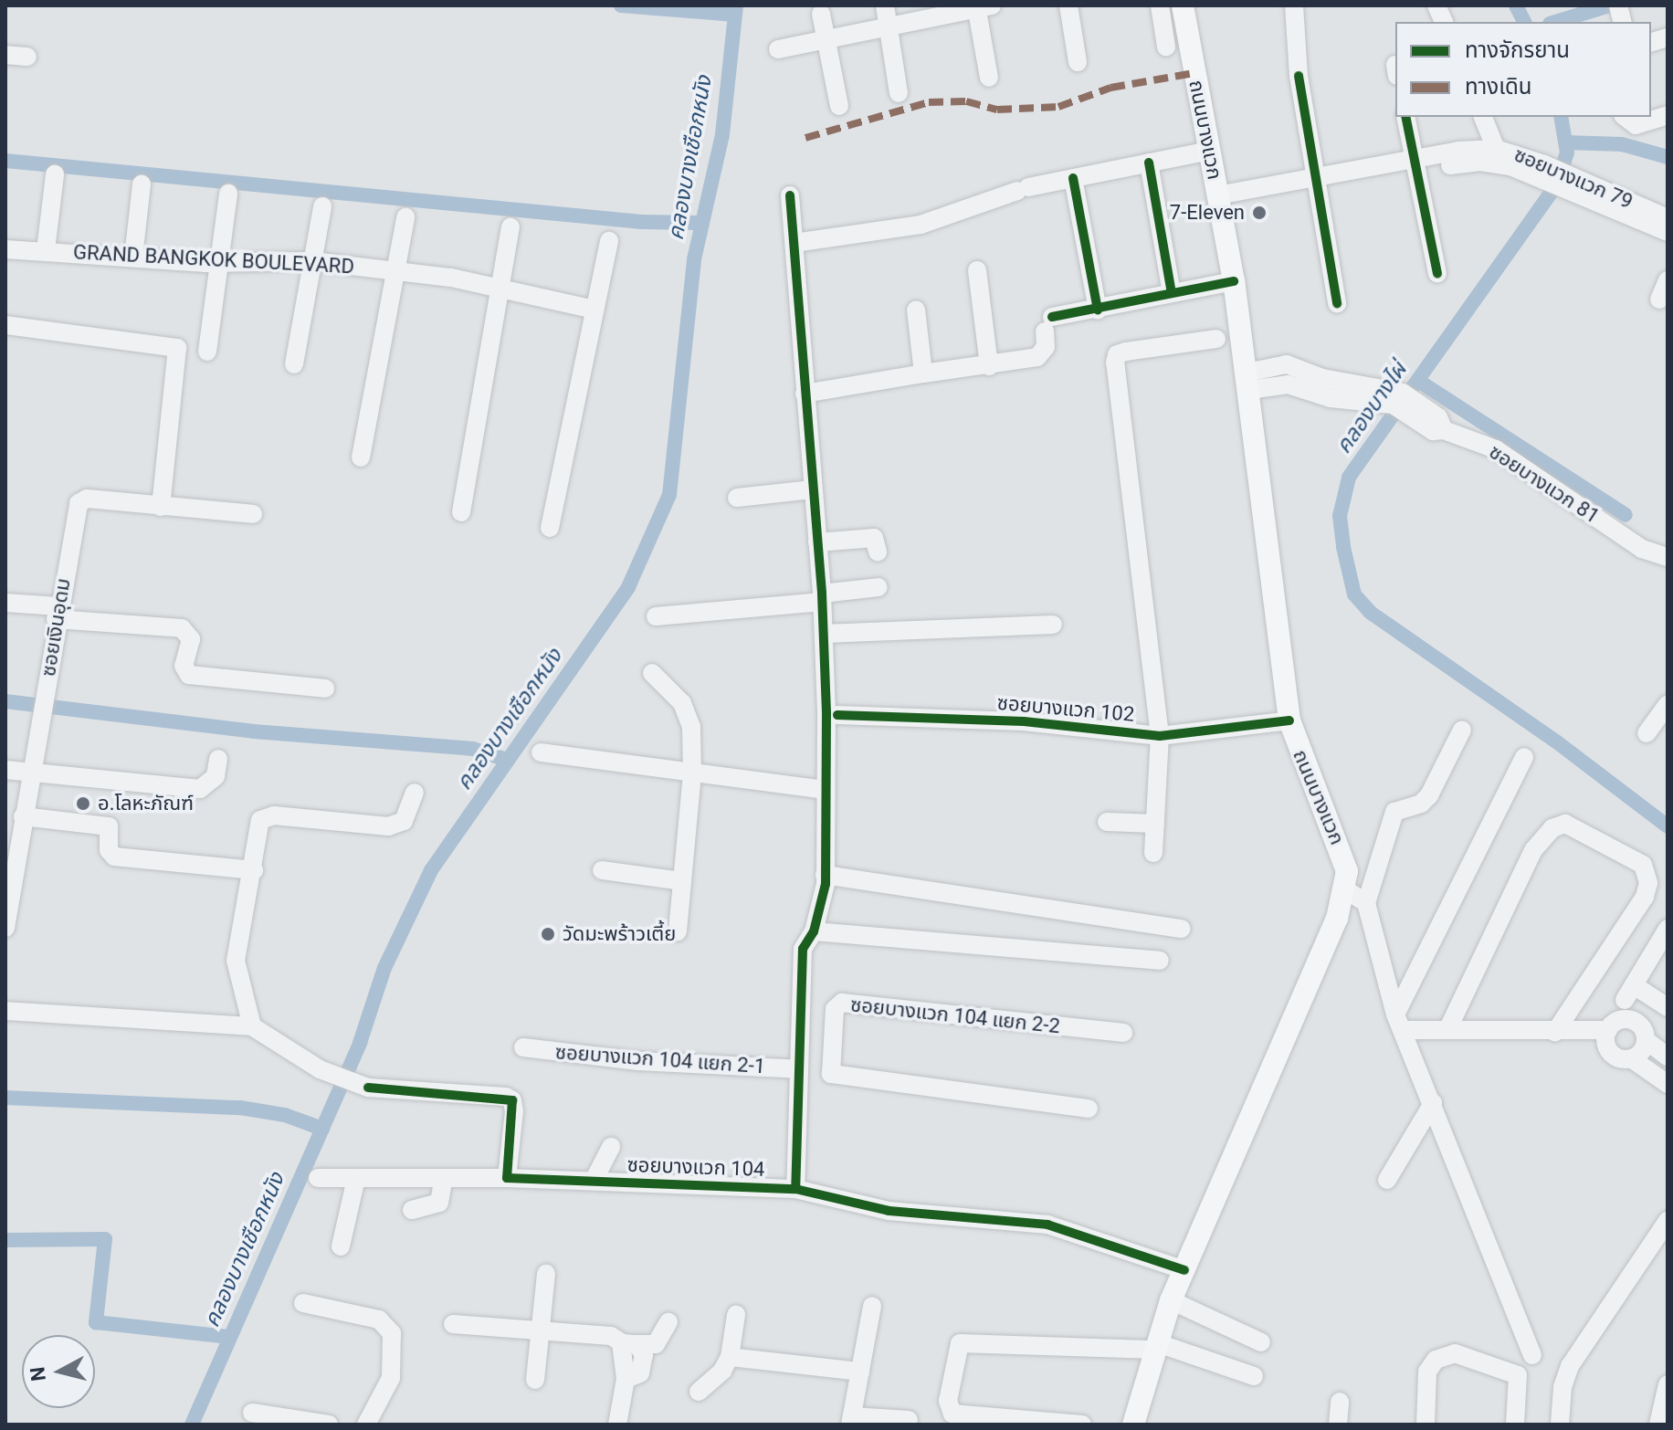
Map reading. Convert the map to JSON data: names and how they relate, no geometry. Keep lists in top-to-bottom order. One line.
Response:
{"streets":{"main road":["ถนนบางแวก"],"street":["ซอยบางแวก 79","GRAND BANGKOK BOULEVARD","ซอยบางแวก 81","ซอยเงินอุดม","ซอยบางแวก 102","ซอยบางแวก 104 แยก 2-2","ซอยบางแวก 104 แยก 2-1","ซอยบางแวก 104"]},"crossings":[["ถนนบางแวก","ซอยบางแวก 79"],["ถนนบางแวก","ซอยบางแวก 81"],["ถนนบางแวก","ซอยบางแวก 102"],["ถนนบางแวก","ซอยบางแวก 104"]],"water":["คลองบางเชือกหนัง","คลองบางไผ่"],"places":["7-Eleven","อ.โลหะภัณฑ์","วัดมะพร้าวเตี้ย"],"legend":["ทางจักรยาน","ทางเดิน"],"north":"left"}
